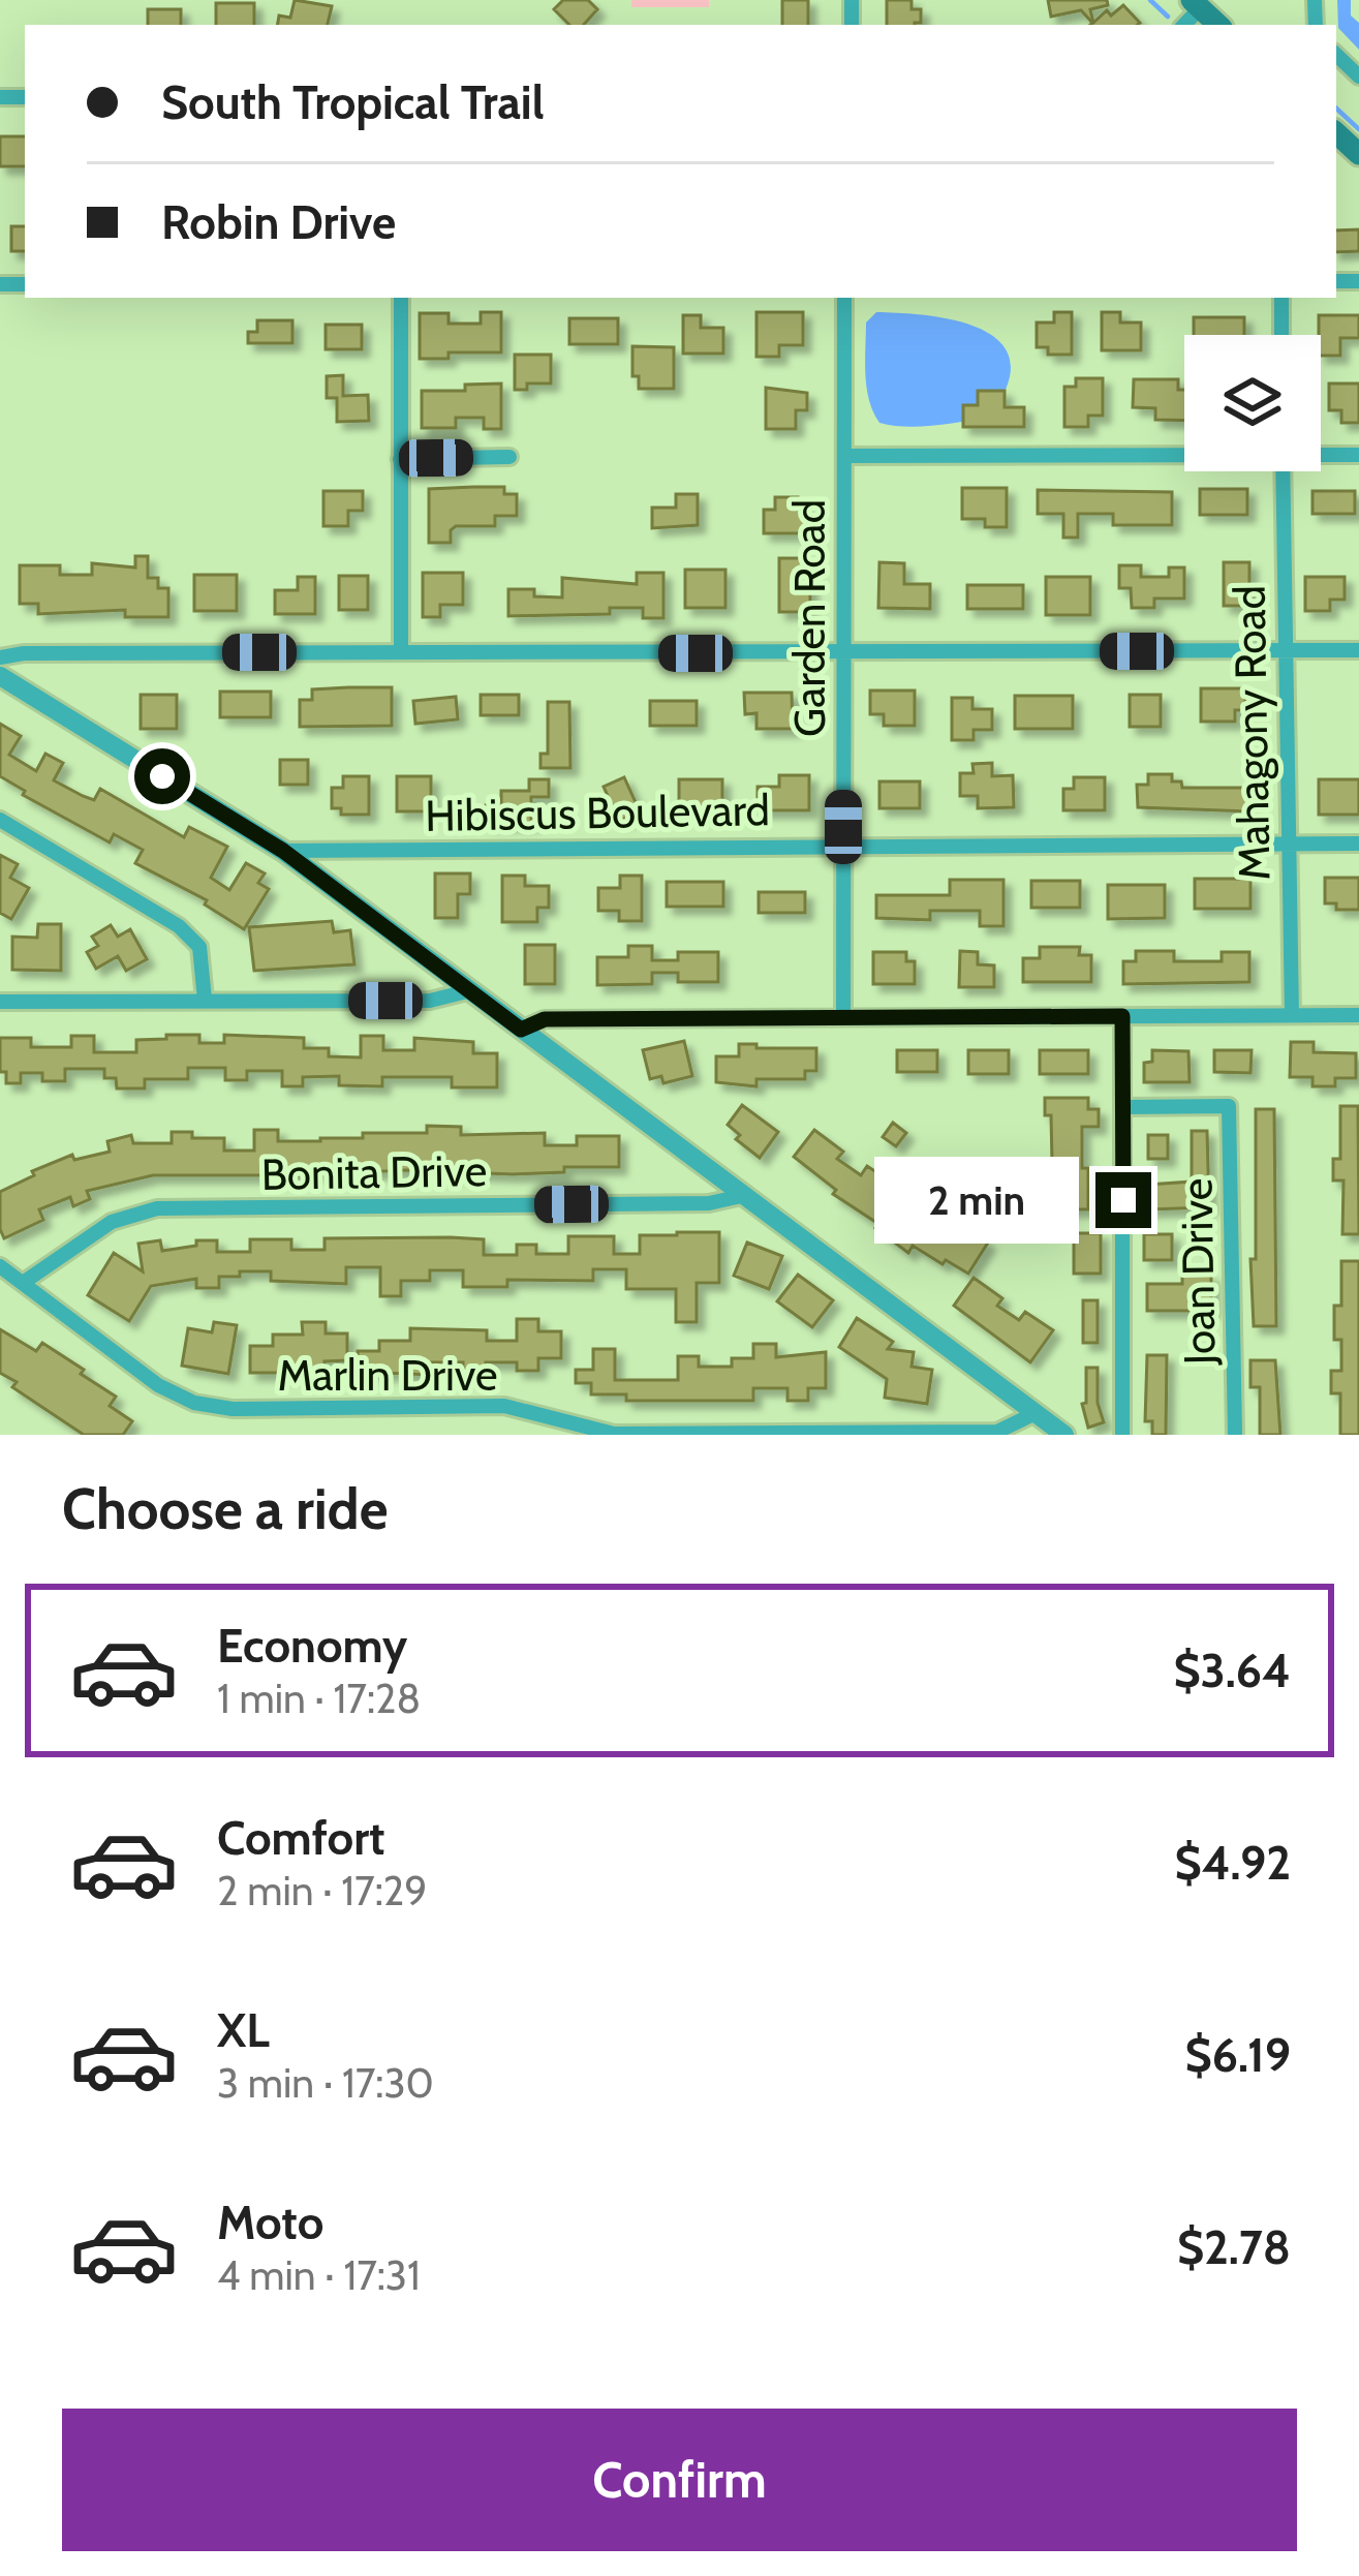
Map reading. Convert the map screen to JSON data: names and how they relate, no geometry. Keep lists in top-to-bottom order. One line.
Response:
{"streets":{"street":["Garden Road","Mahagony Road","Hibiscus Boulevard","Bonita Drive","Joan Drive","Marlin Drive"]},"crossings":[["Garden Road","Hibiscus Boulevard"],["Mahagony Road","Hibiscus Boulevard"],["Bonita Drive","Marlin Drive"]],"page":{"banner":["South Tropical Trail","Robin Drive"],"bubble":"2 min","heading":"Choose a ride","list":[{"name":"Economy","note":"1 min · 17:28","value":"$3.64"},{"name":"Comfort","note":"2 min · 17:29","value":"$4.92"},{"name":"XL","note":"3 min · 17:30","value":"$6.19"},{"name":"Moto","note":"4 min · 17:31","value":"$2.78"}],"buttons":"Confirm"}}
